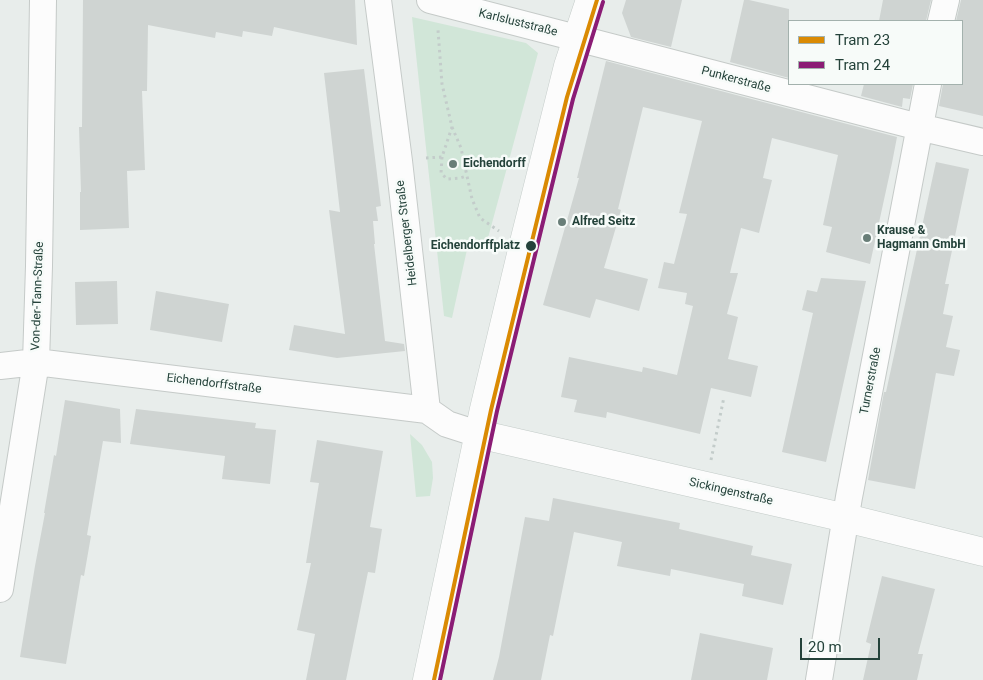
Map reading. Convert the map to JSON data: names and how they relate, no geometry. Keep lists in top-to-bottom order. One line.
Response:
{"streets":{"main road":["Sickingenstraße"],"street":["Karlsluststraße","Punkerstraße","Heidelberger Straße","Von-der-Tann-Straße","Turnerstraße","Eichendorffstraße"]},"crossings":[["Karlsluststraße","Punkerstraße"],["Punkerstraße","Turnerstraße"],["Heidelberger Straße","Eichendorffstraße"],["Von-der-Tann-Straße","Eichendorffstraße"],["Turnerstraße","Sickingenstraße"]],"places":["Eichendorff","Alfred Seitz","Krause & Hagmann GmbH","Eichendorffplatz"],"lines":["tram line 23","tram line 24"],"legend":["Tram 23","Tram 24"],"scale_bar":"20 m"}
